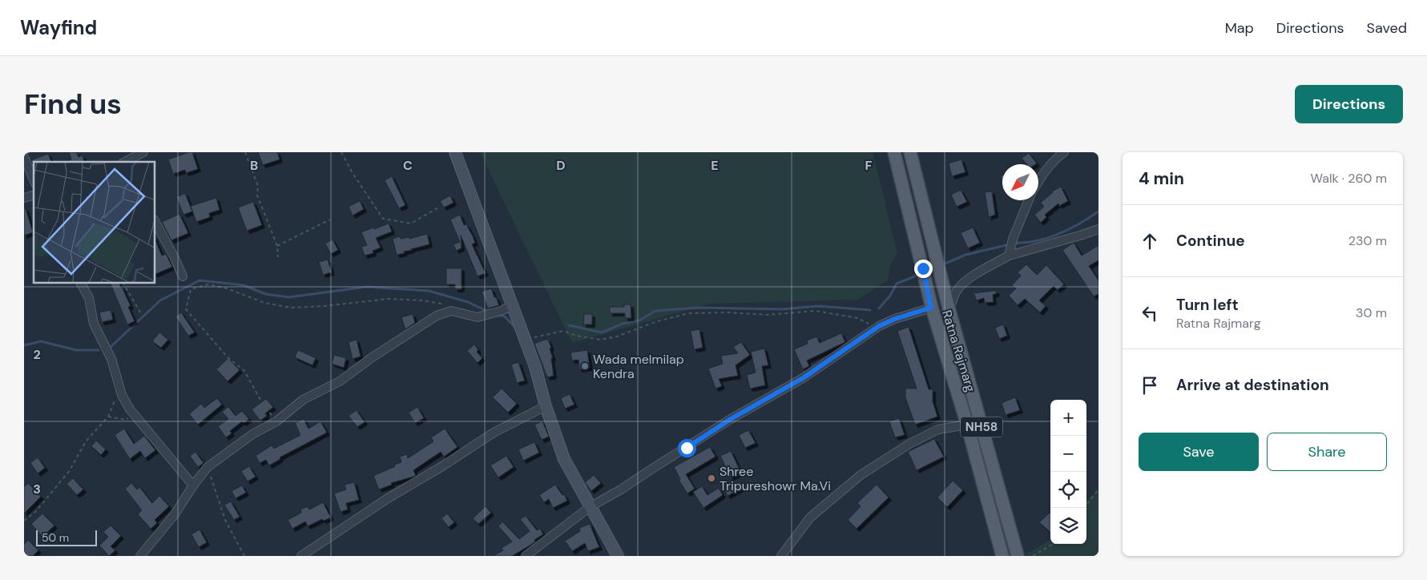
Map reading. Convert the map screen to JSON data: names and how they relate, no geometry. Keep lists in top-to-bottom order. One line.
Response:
{"streets":{"main road":["Ratna Rajmarg","NH58"]},"places":["Wada melmilap Kendra","Shree Tripureshowr Ma.Vi"],"scale_bar":"50 m","north":"bottom left","page":{"header":"Wayfind","nav":["Map","Directions","Saved"],"buttons":["Directions",["Save","Share"]],"title":"Find us","heading":["4 min","Walk · 260 m"],"list":[["Continue","230 m"],["Turn left","Ratna Rajmarg","30 m"],"Arrive at destination"],"map_buttons":["+","−"],"scale":"50 m"},"grid":{"columns":["B","C","D","E","F"],"rows":["2","3"]}}
